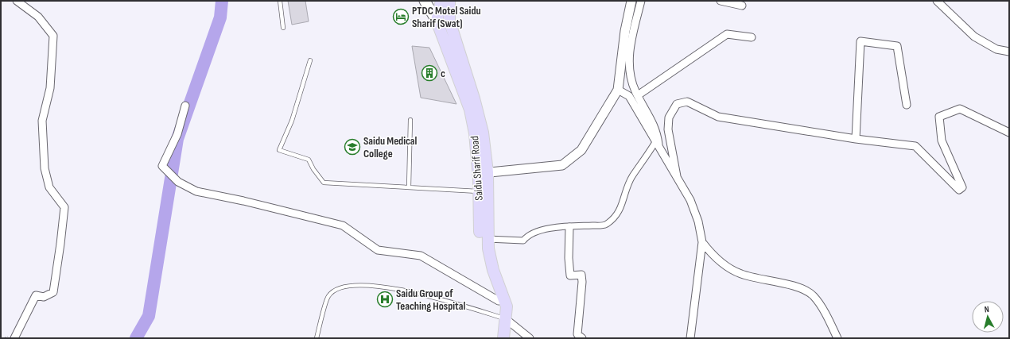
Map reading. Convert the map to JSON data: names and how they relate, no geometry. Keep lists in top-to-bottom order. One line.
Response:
{"streets":{"main road":["Saidu Sharif Road"]},"places":{"hotel":["PTDC Motel Saidu Sharif (Swat)"],"building":["c"],"school or university":["Saidu Medical College"],"hospital":["Saidu Group of Teaching Hospital"]},"north":"top"}
